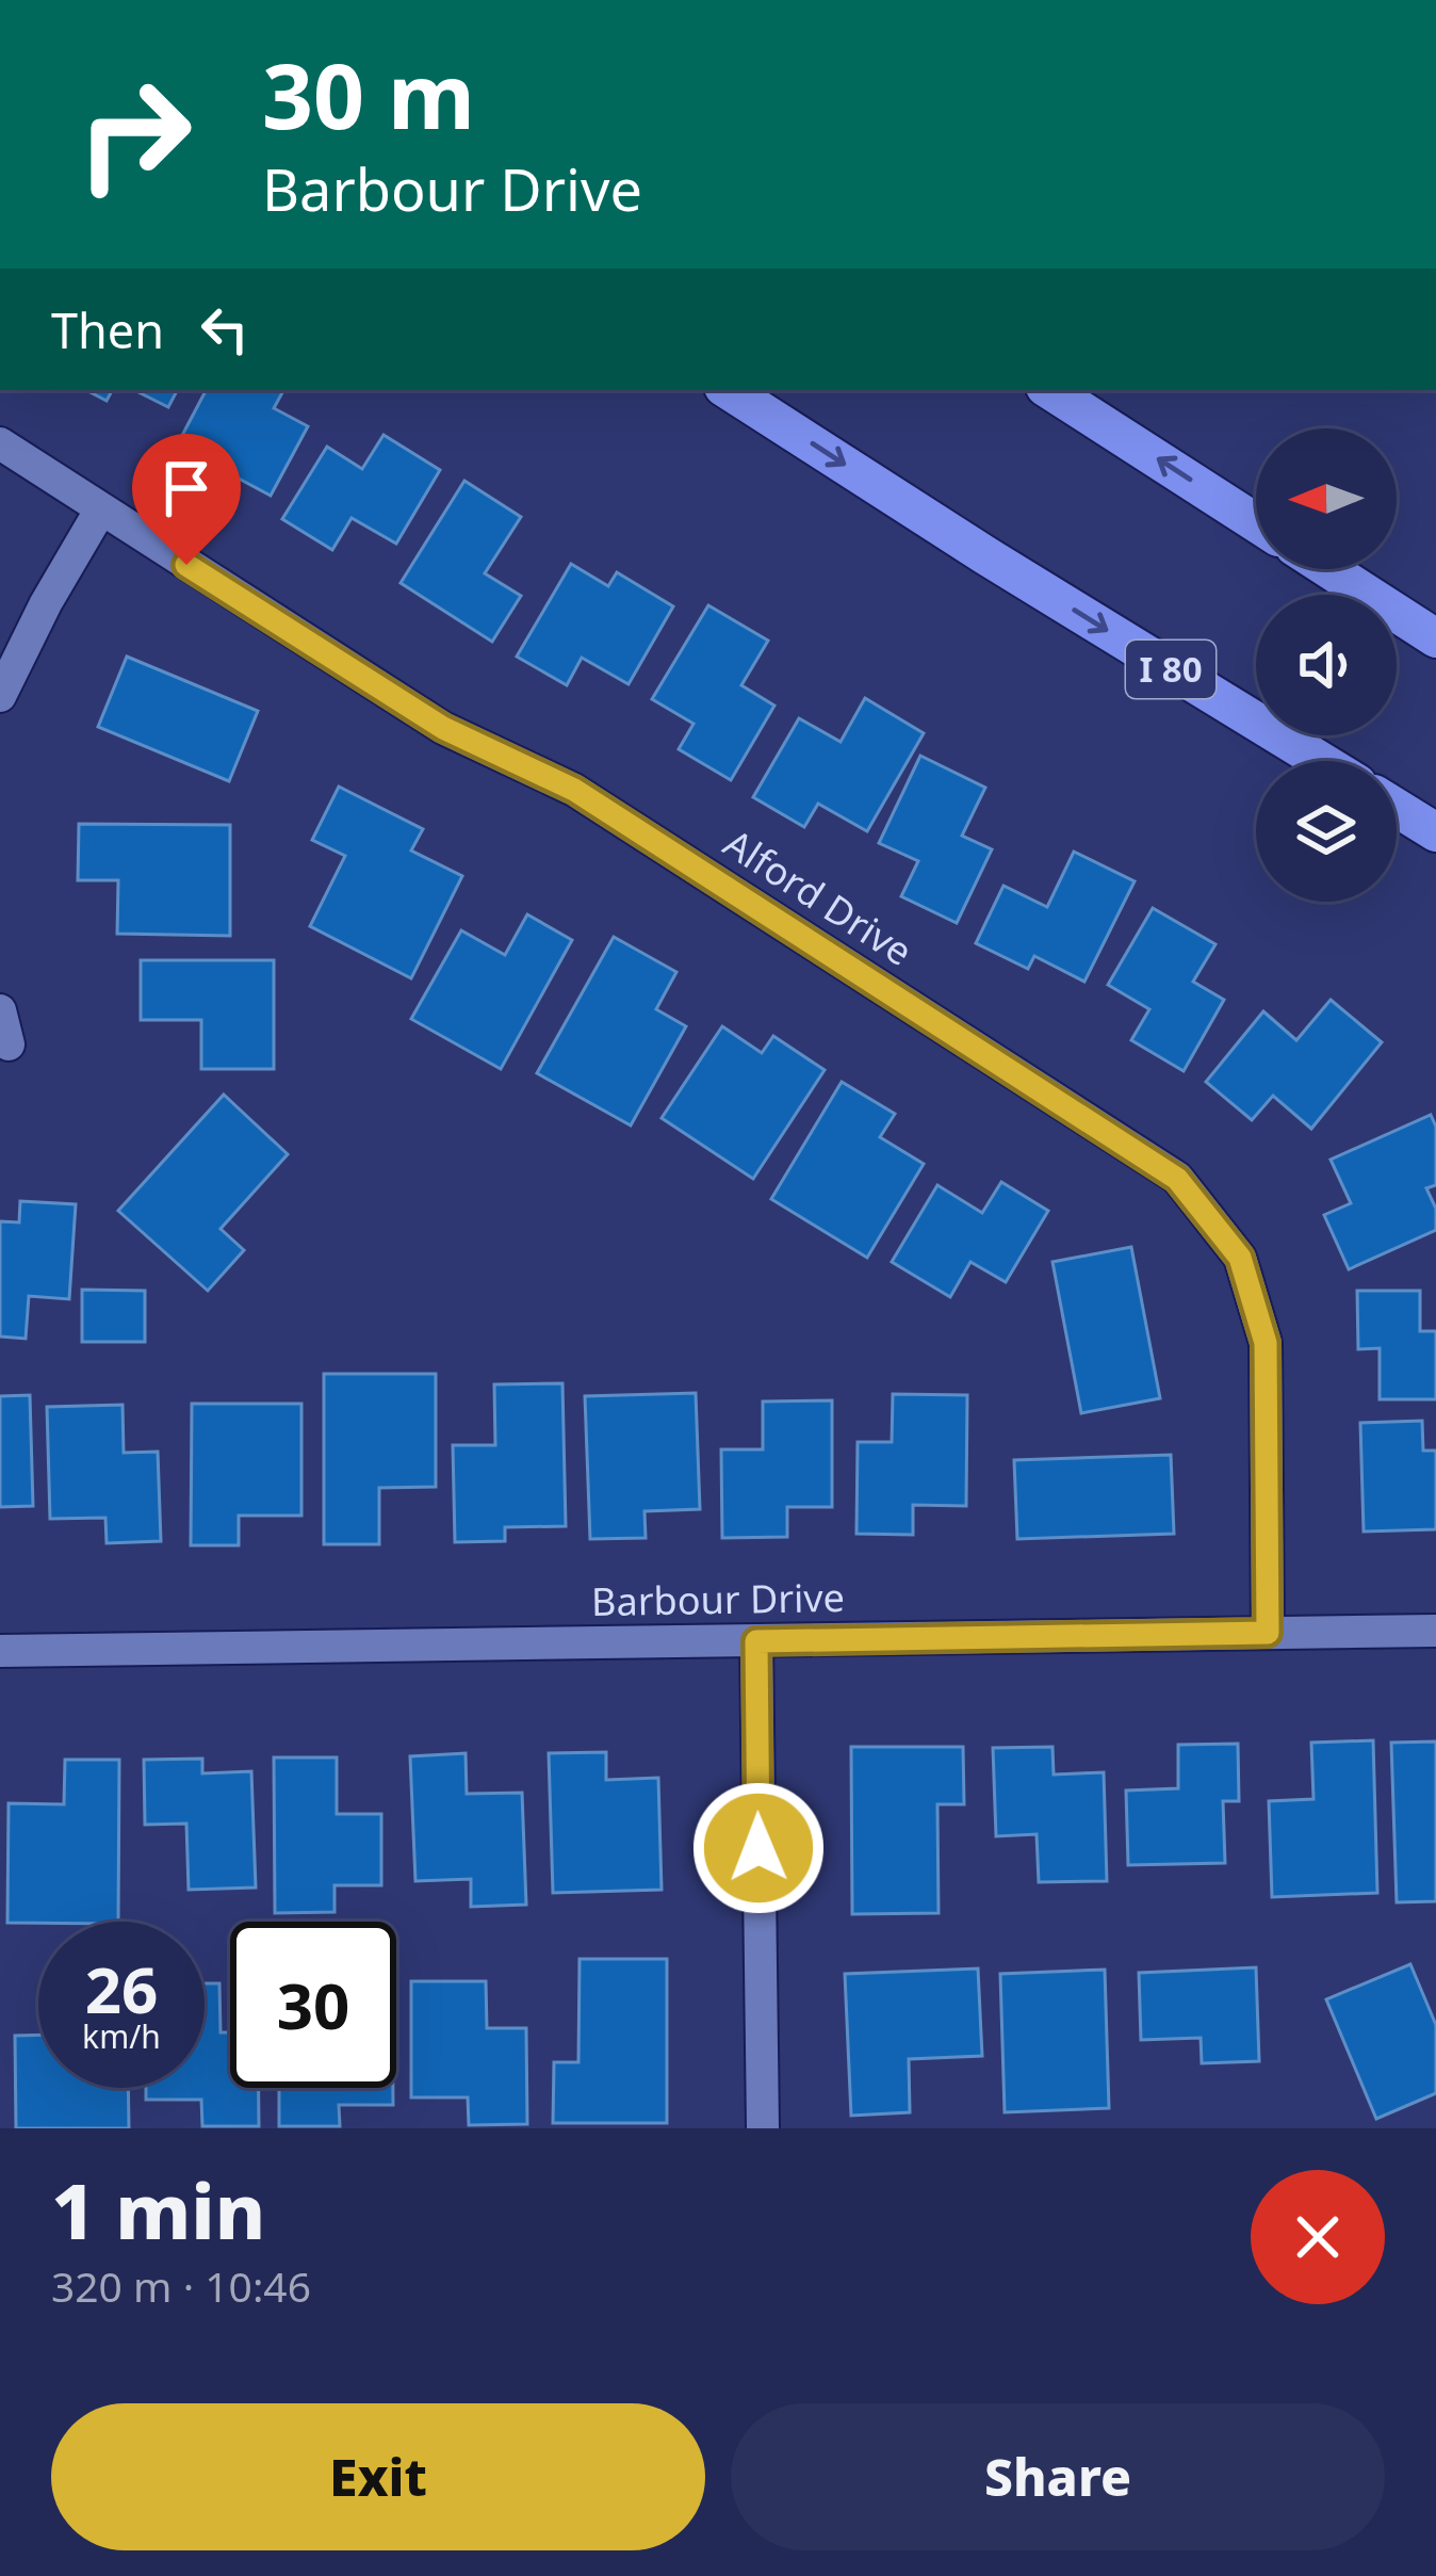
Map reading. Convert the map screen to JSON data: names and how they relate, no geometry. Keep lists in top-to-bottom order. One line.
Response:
{"streets":{"highway":["I 80"],"street":["Alford Drive","Barbour Drive"]},"crossings":[["Alford Drive","Barbour Drive"]],"north":"left","page":{"turn":["30 m","Barbour Drive"],"then":"Then","speed":"26 km/h","limit":"30","heading":["1 min","320 m · 10:46"],"buttons":["Exit","Share"]}}
